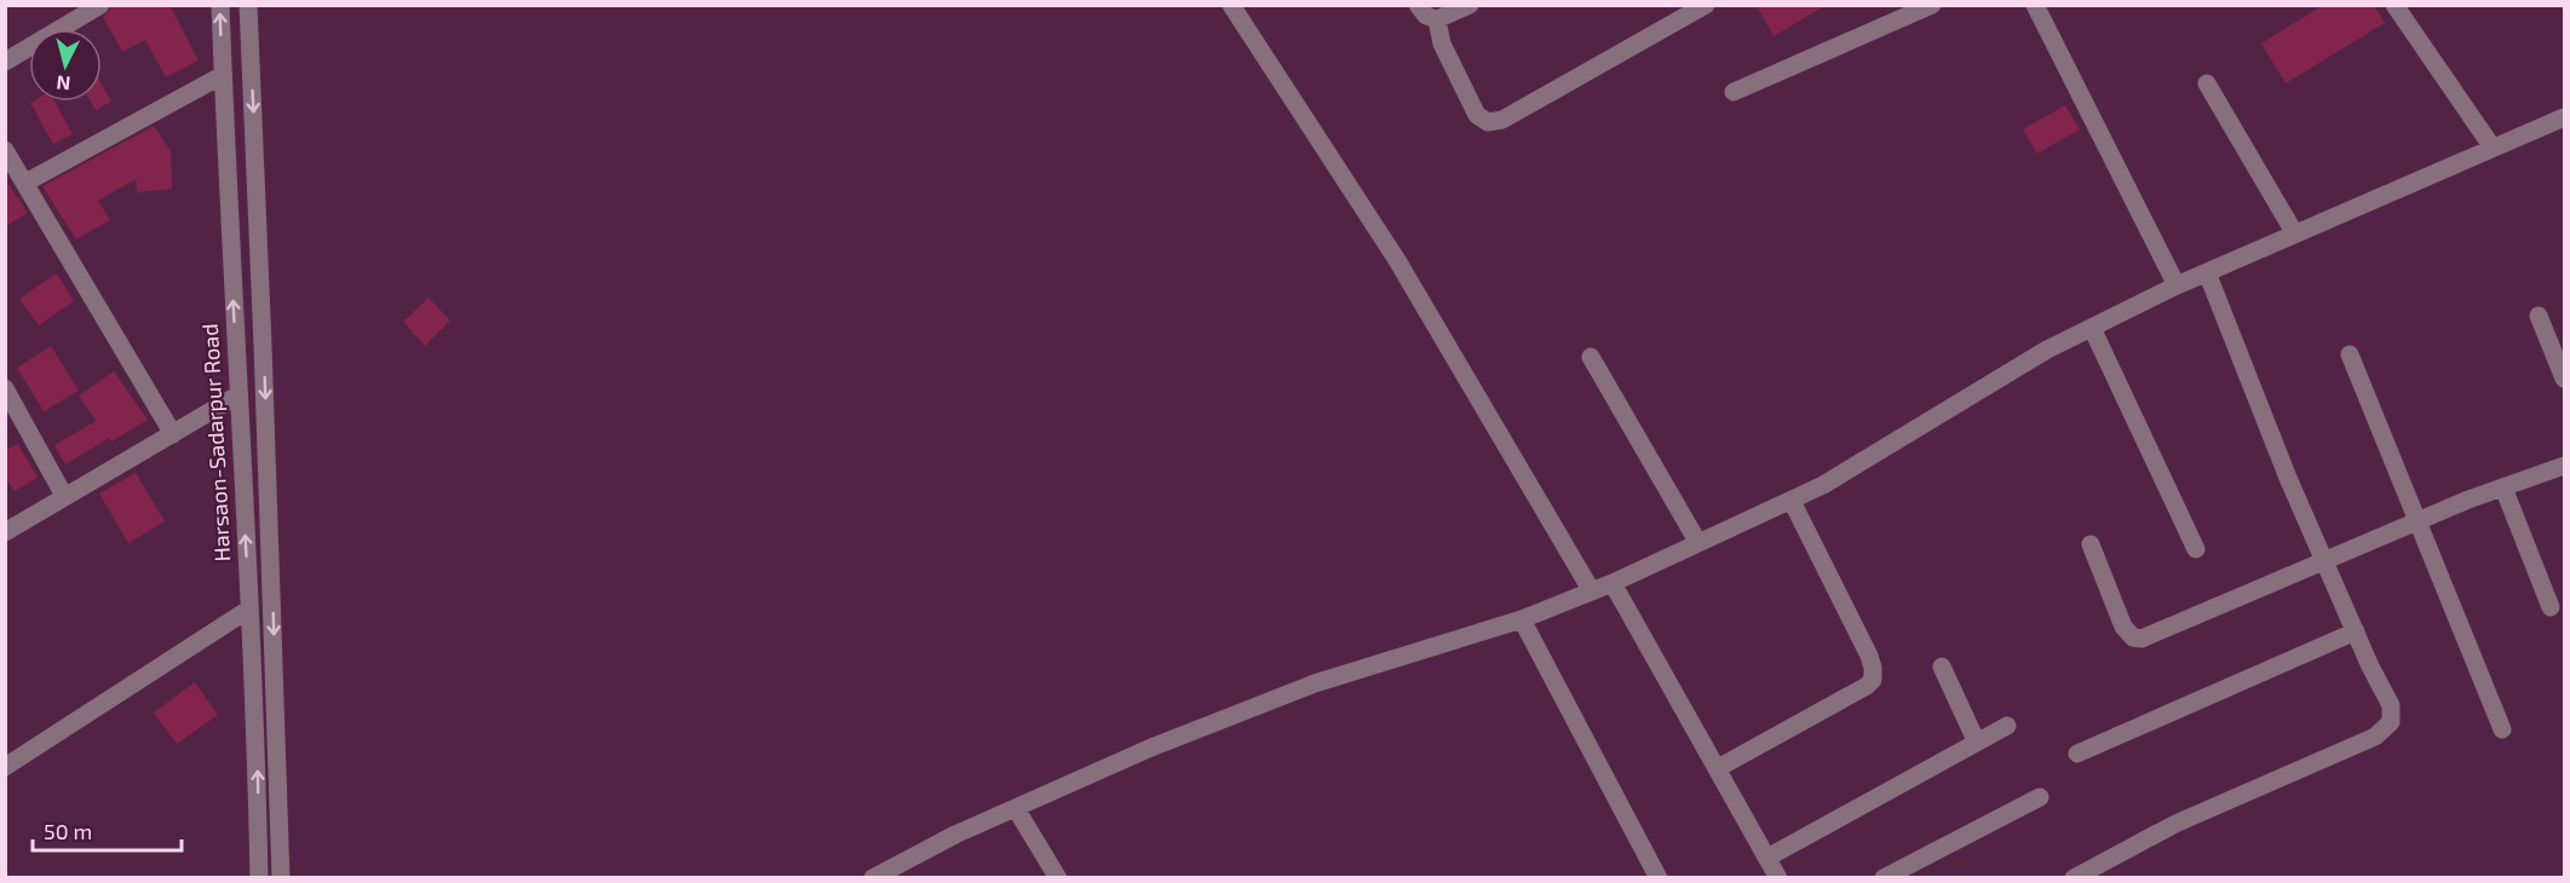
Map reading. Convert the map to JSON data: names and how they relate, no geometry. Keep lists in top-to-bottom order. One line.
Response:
{"streets":{"street":["Harsaon-Sadarpur Road"]},"scale_bar":"50 m","north":"bottom"}
